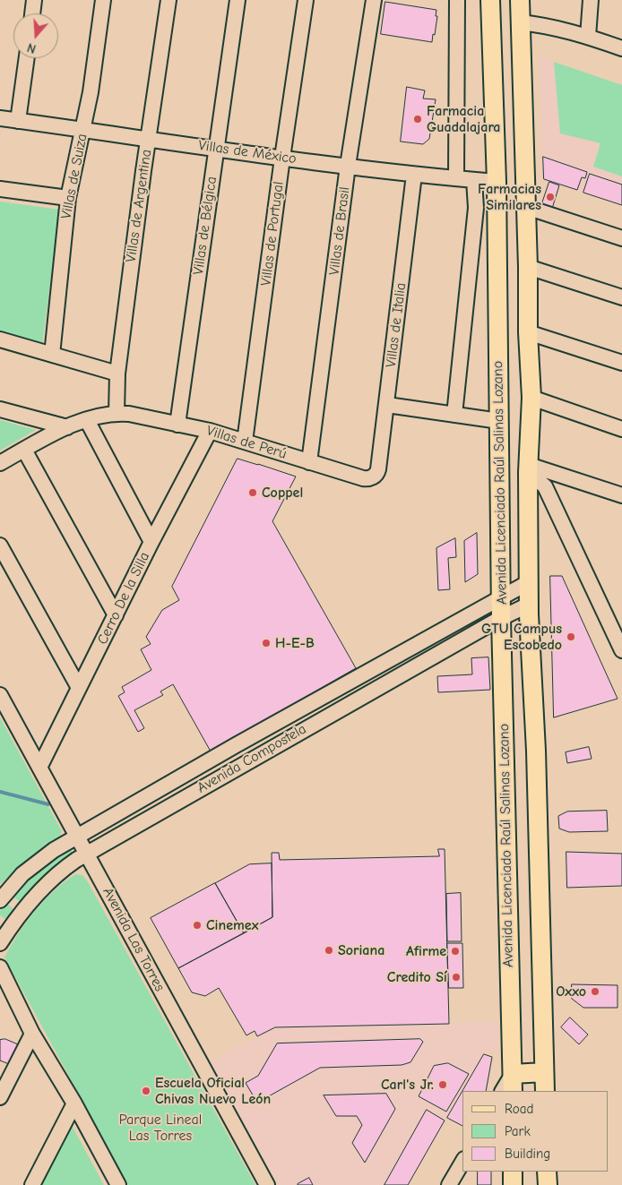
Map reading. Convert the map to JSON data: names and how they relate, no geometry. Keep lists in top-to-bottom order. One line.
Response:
{"streets":{"main road":["Avenida Licenciado Raúl Salinas Lozano"],"street":["Villas de México","Villas de Suiza","Villas de Argentina","Villas de Bélgica","Villas de Brasil","Villas de Portugal","Villas de Italia","Villas de Perú","Cerro De la Silla","Avenida Compostela","Avenida Las Torres"]},"crossings":[["Villas de México","Villas de Suiza"],["Villas de México","Villas de Argentina"],["Villas de México","Villas de Bélgica"],["Villas de México","Villas de Brasil"],["Villas de México","Villas de Portugal"],["Villas de México","Villas de Italia"],["Villas de México","Avenida Licenciado Raúl Salinas Lozano"],["Villas de Argentina","Villas de Perú"],["Villas de Bélgica","Villas de Perú"],["Villas de Brasil","Villas de Perú"],["Villas de Portugal","Villas de Perú"],["Villas de Italia","Villas de Perú"],["Villas de Perú","Cerro De la Silla"],["Avenida Licenciado Raúl Salinas Lozano","Avenida Compostela"],["Cerro De la Silla","Avenida Las Torres"],["Avenida Compostela","Avenida Las Torres"]],"parks":["Parque Lineal Las Torres"],"places":["Farmacia Guadalajara","Farmacias Similares","Coppel","GTU Campus Escobedo","H-E-B","Cinemex","Soriana","Afirme","Credito Sí","Oxxo","Carl's Jr.","Escuela Oficial Chivas Nuevo León"],"legend":["Road","Park","Building"],"north":"bottom"}
